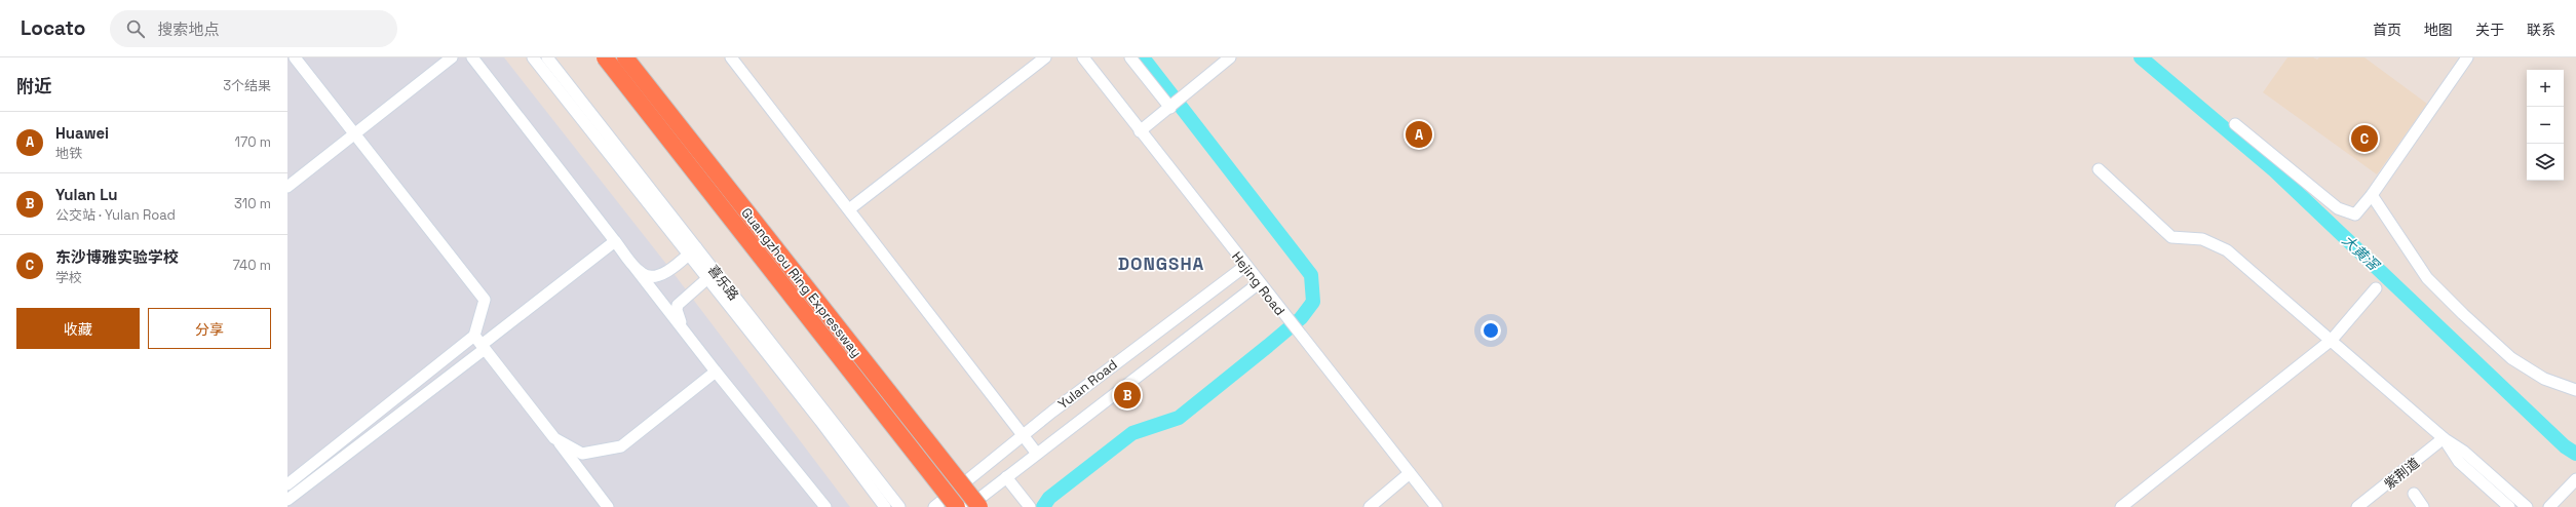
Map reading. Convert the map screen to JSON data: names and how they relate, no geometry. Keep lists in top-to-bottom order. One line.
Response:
{"streets":{"highway":["Guangzhou Ring Expressway"],"street":["喜乐路","Hejing Road","Yulan Road","紫荆道"]},"crossings":[["Hejing Road","Yulan Road"]],"districts":["DONGSHA"],"water":["大黄滘"],"page":{"header":"Locato","search":"搜索地点","nav":["首页","地图","关于","联系"],"heading":["附近","3个结果"],"map_buttons":["+","−"],"list":[{"mark":"A","name":"Huawei","note":"地铁","value":"170 m"},{"mark":"B","name":"Yulan Lu","note":"公交站 · Yulan Road","value":"310 m"},{"mark":"C","name":"东沙博雅实验学校","note":"学校","value":"740 m"}],"pins":["A","C","B"],"buttons":["收藏","分享"]}}
